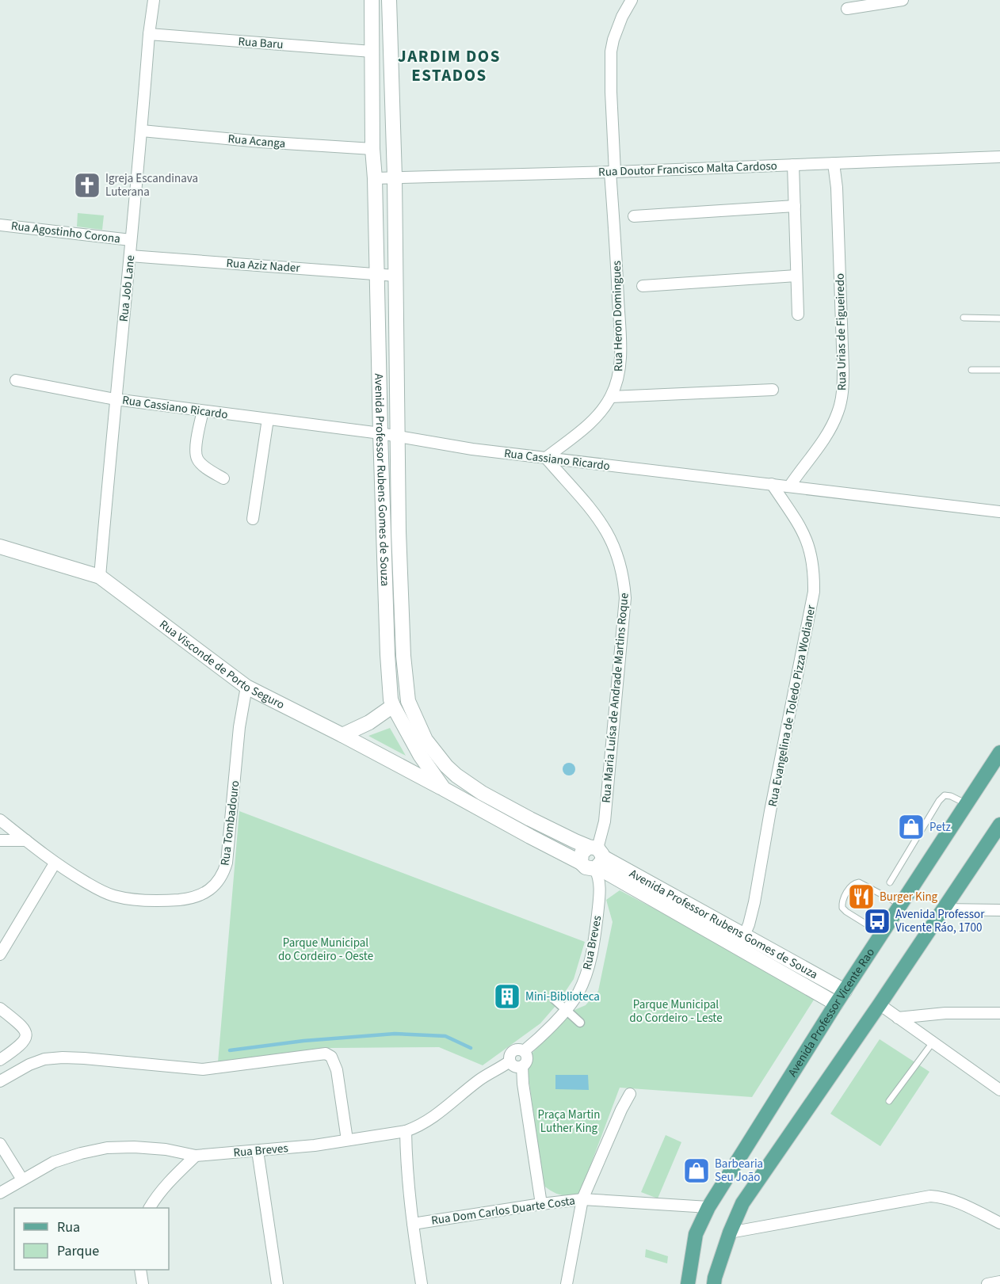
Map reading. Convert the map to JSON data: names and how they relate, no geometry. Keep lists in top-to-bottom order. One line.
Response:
{"streets":{"main road":["Avenida Professor Vicente Rao"],"street":["Rua Baru","Rua Acanga","Rua Doutor Francisco Malta Cardoso","Rua Agostinho Corona","Rua Aziz Nader","Rua Job Lane","Rua Heron Domingues","Rua Urias de Figueiredo","Rua Cassiano Ricardo","Avenida Professor Rubens Gomes de Souza","Rua Visconde de Porto Seguro","Rua Maria Luísa de Andrade Martins Roque","Rua Evangelina de Toledo Pizza Wodianer","Rua Tombadouro","Rua Breves","Rua Dom Carlos Duarte Costa"]},"crossings":[["Rua Baru","Rua Job Lane"],["Rua Baru","Avenida Professor Rubens Gomes de Souza"],["Rua Acanga","Rua Job Lane"],["Rua Acanga","Avenida Professor Rubens Gomes de Souza"],["Rua Doutor Francisco Malta Cardoso","Rua Heron Domingues"],["Rua Doutor Francisco Malta Cardoso","Rua Urias de Figueiredo"],["Rua Doutor Francisco Malta Cardoso","Avenida Professor Rubens Gomes de Souza"],["Rua Agostinho Corona","Rua Job Lane"],["Rua Aziz Nader","Rua Job Lane"],["Rua Aziz Nader","Avenida Professor Rubens Gomes de Souza"],["Rua Job Lane","Rua Cassiano Ricardo"],["Rua Job Lane","Rua Visconde de Porto Seguro"],["Rua Heron Domingues","Rua Cassiano Ricardo"],["Rua Heron Domingues","Rua Maria Luísa de Andrade Martins Roque"],["Rua Urias de Figueiredo","Rua Cassiano Ricardo"],["Rua Cassiano Ricardo","Avenida Professor Rubens Gomes de Souza"],["Rua Cassiano Ricardo","Rua Maria Luísa de Andrade Martins Roque"],["Rua Cassiano Ricardo","Rua Evangelina de Toledo Pizza Wodianer"],["Avenida Professor Rubens Gomes de Souza","Rua Visconde de Porto Seguro"],["Avenida Professor Rubens Gomes de Souza","Rua Maria Luísa de Andrade Martins Roque"],["Avenida Professor Rubens Gomes de Souza","Rua Evangelina de Toledo Pizza Wodianer"],["Avenida Professor Rubens Gomes de Souza","Rua Breves"],["Avenida Professor Rubens Gomes de Souza","Avenida Professor Vicente Rao"],["Rua Visconde de Porto Seguro","Rua Tombadouro"],["Rua Maria Luísa de Andrade Martins Roque","Rua Breves"],["Avenida Professor Vicente Rao","Rua Dom Carlos Duarte Costa"]],"districts":["JARDIM DOS ESTADOS"],"parks":["Parque Municipal do Cordeiro - Oeste","Parque Municipal do Cordeiro - Leste","Praça Martin Luther King"],"places":{"church":["Igreja Escandinava Luterana"],"shop":["Petz","Barbearia Seu João"],"restaurant":["Burger King"],"bus stop":["Avenida Professor Vicente Ráo, 1700"],"building":["Mini-Biblioteca"]},"legend":["Rua","Parque"]}
